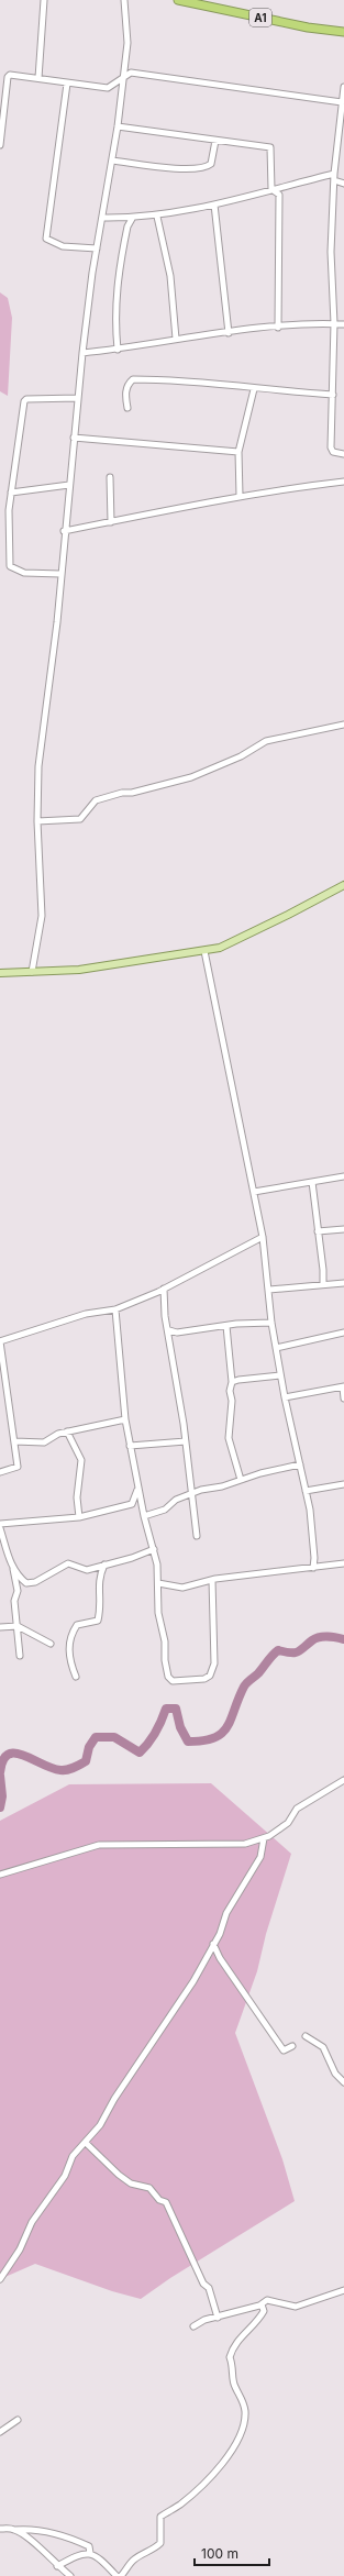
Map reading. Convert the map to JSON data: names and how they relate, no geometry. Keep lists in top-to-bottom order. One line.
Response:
{"streets":{"highway":["A1"]},"scale_bar":"100 m"}
